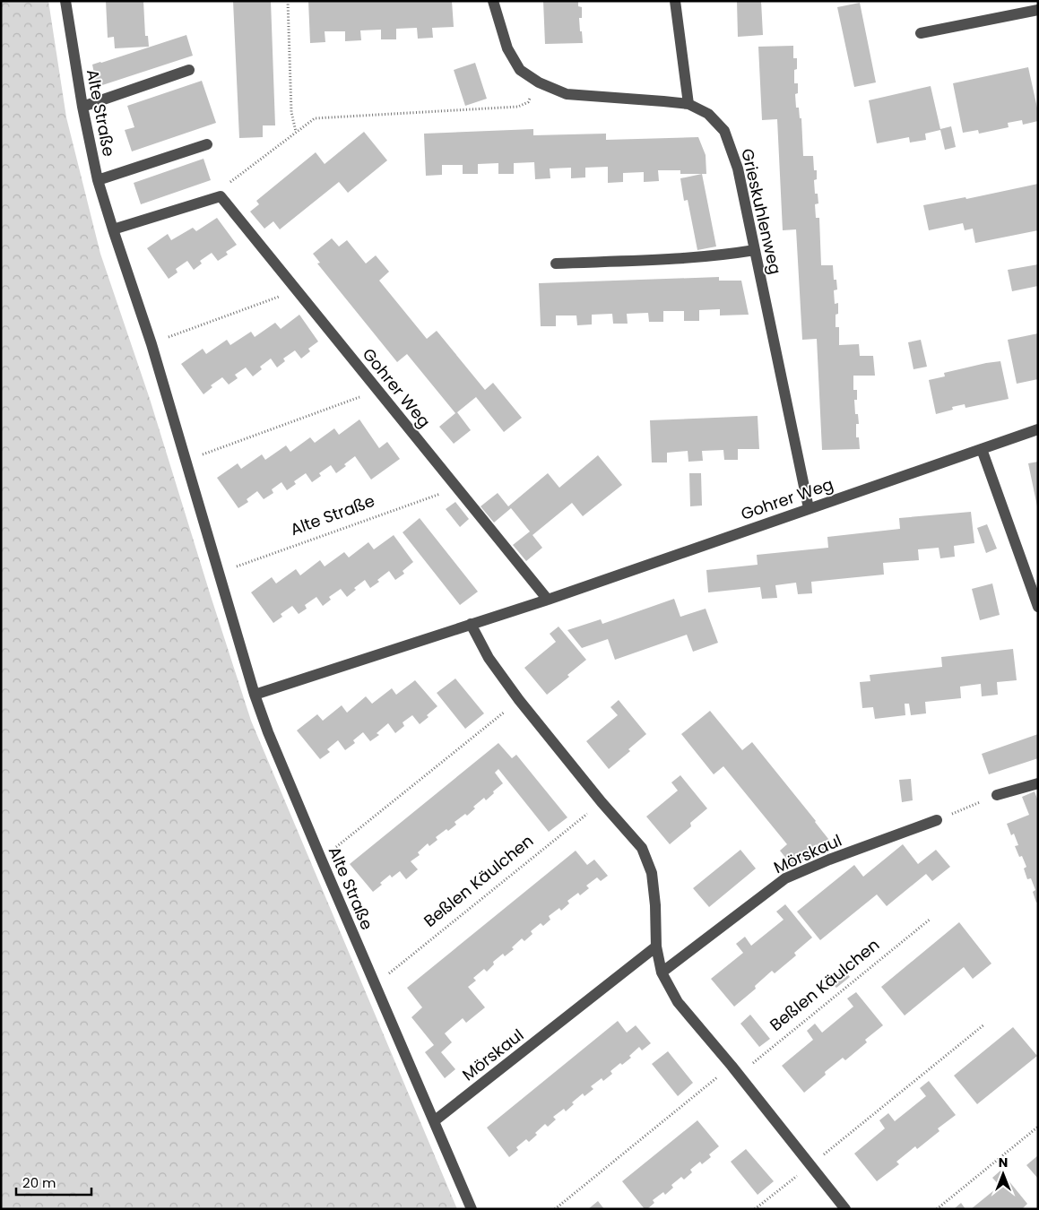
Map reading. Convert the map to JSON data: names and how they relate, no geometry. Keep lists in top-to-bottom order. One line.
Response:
{"streets":{"street":["Alte Straße","Grieskuhlenweg","Gohrer Weg","Mörskaul"],"path":["Beßlen Käulchen"]},"crossings":[["Alte Straße","Gohrer Weg"],["Alte Straße","Mörskaul"],["Alte Straße","Beßlen Käulchen"],["Grieskuhlenweg","Gohrer Weg"]],"scale_bar":"20 m","north":"top"}
